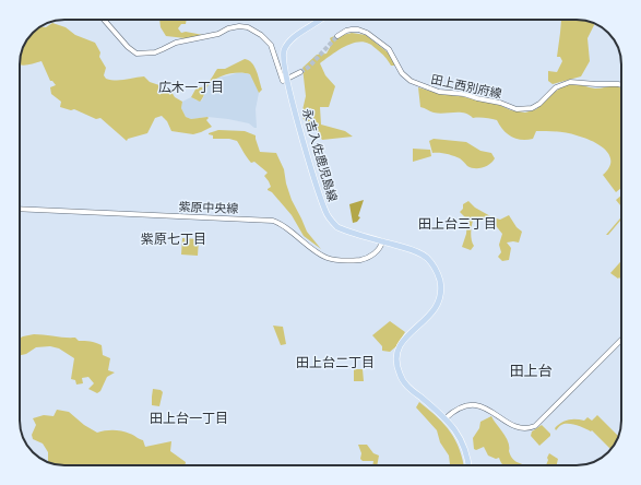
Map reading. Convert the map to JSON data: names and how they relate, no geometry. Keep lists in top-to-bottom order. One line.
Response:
{"streets":{"main road":["永吉入佐鹿児島線"],"street":["田上西別府線","紫原中央線"]},"crossings":[["永吉入佐鹿児島線","紫原中央線"]],"districts":["広木一丁目","田上台三丁目","紫原七丁目","田上台二丁目","田上台","田上台一丁目"]}
